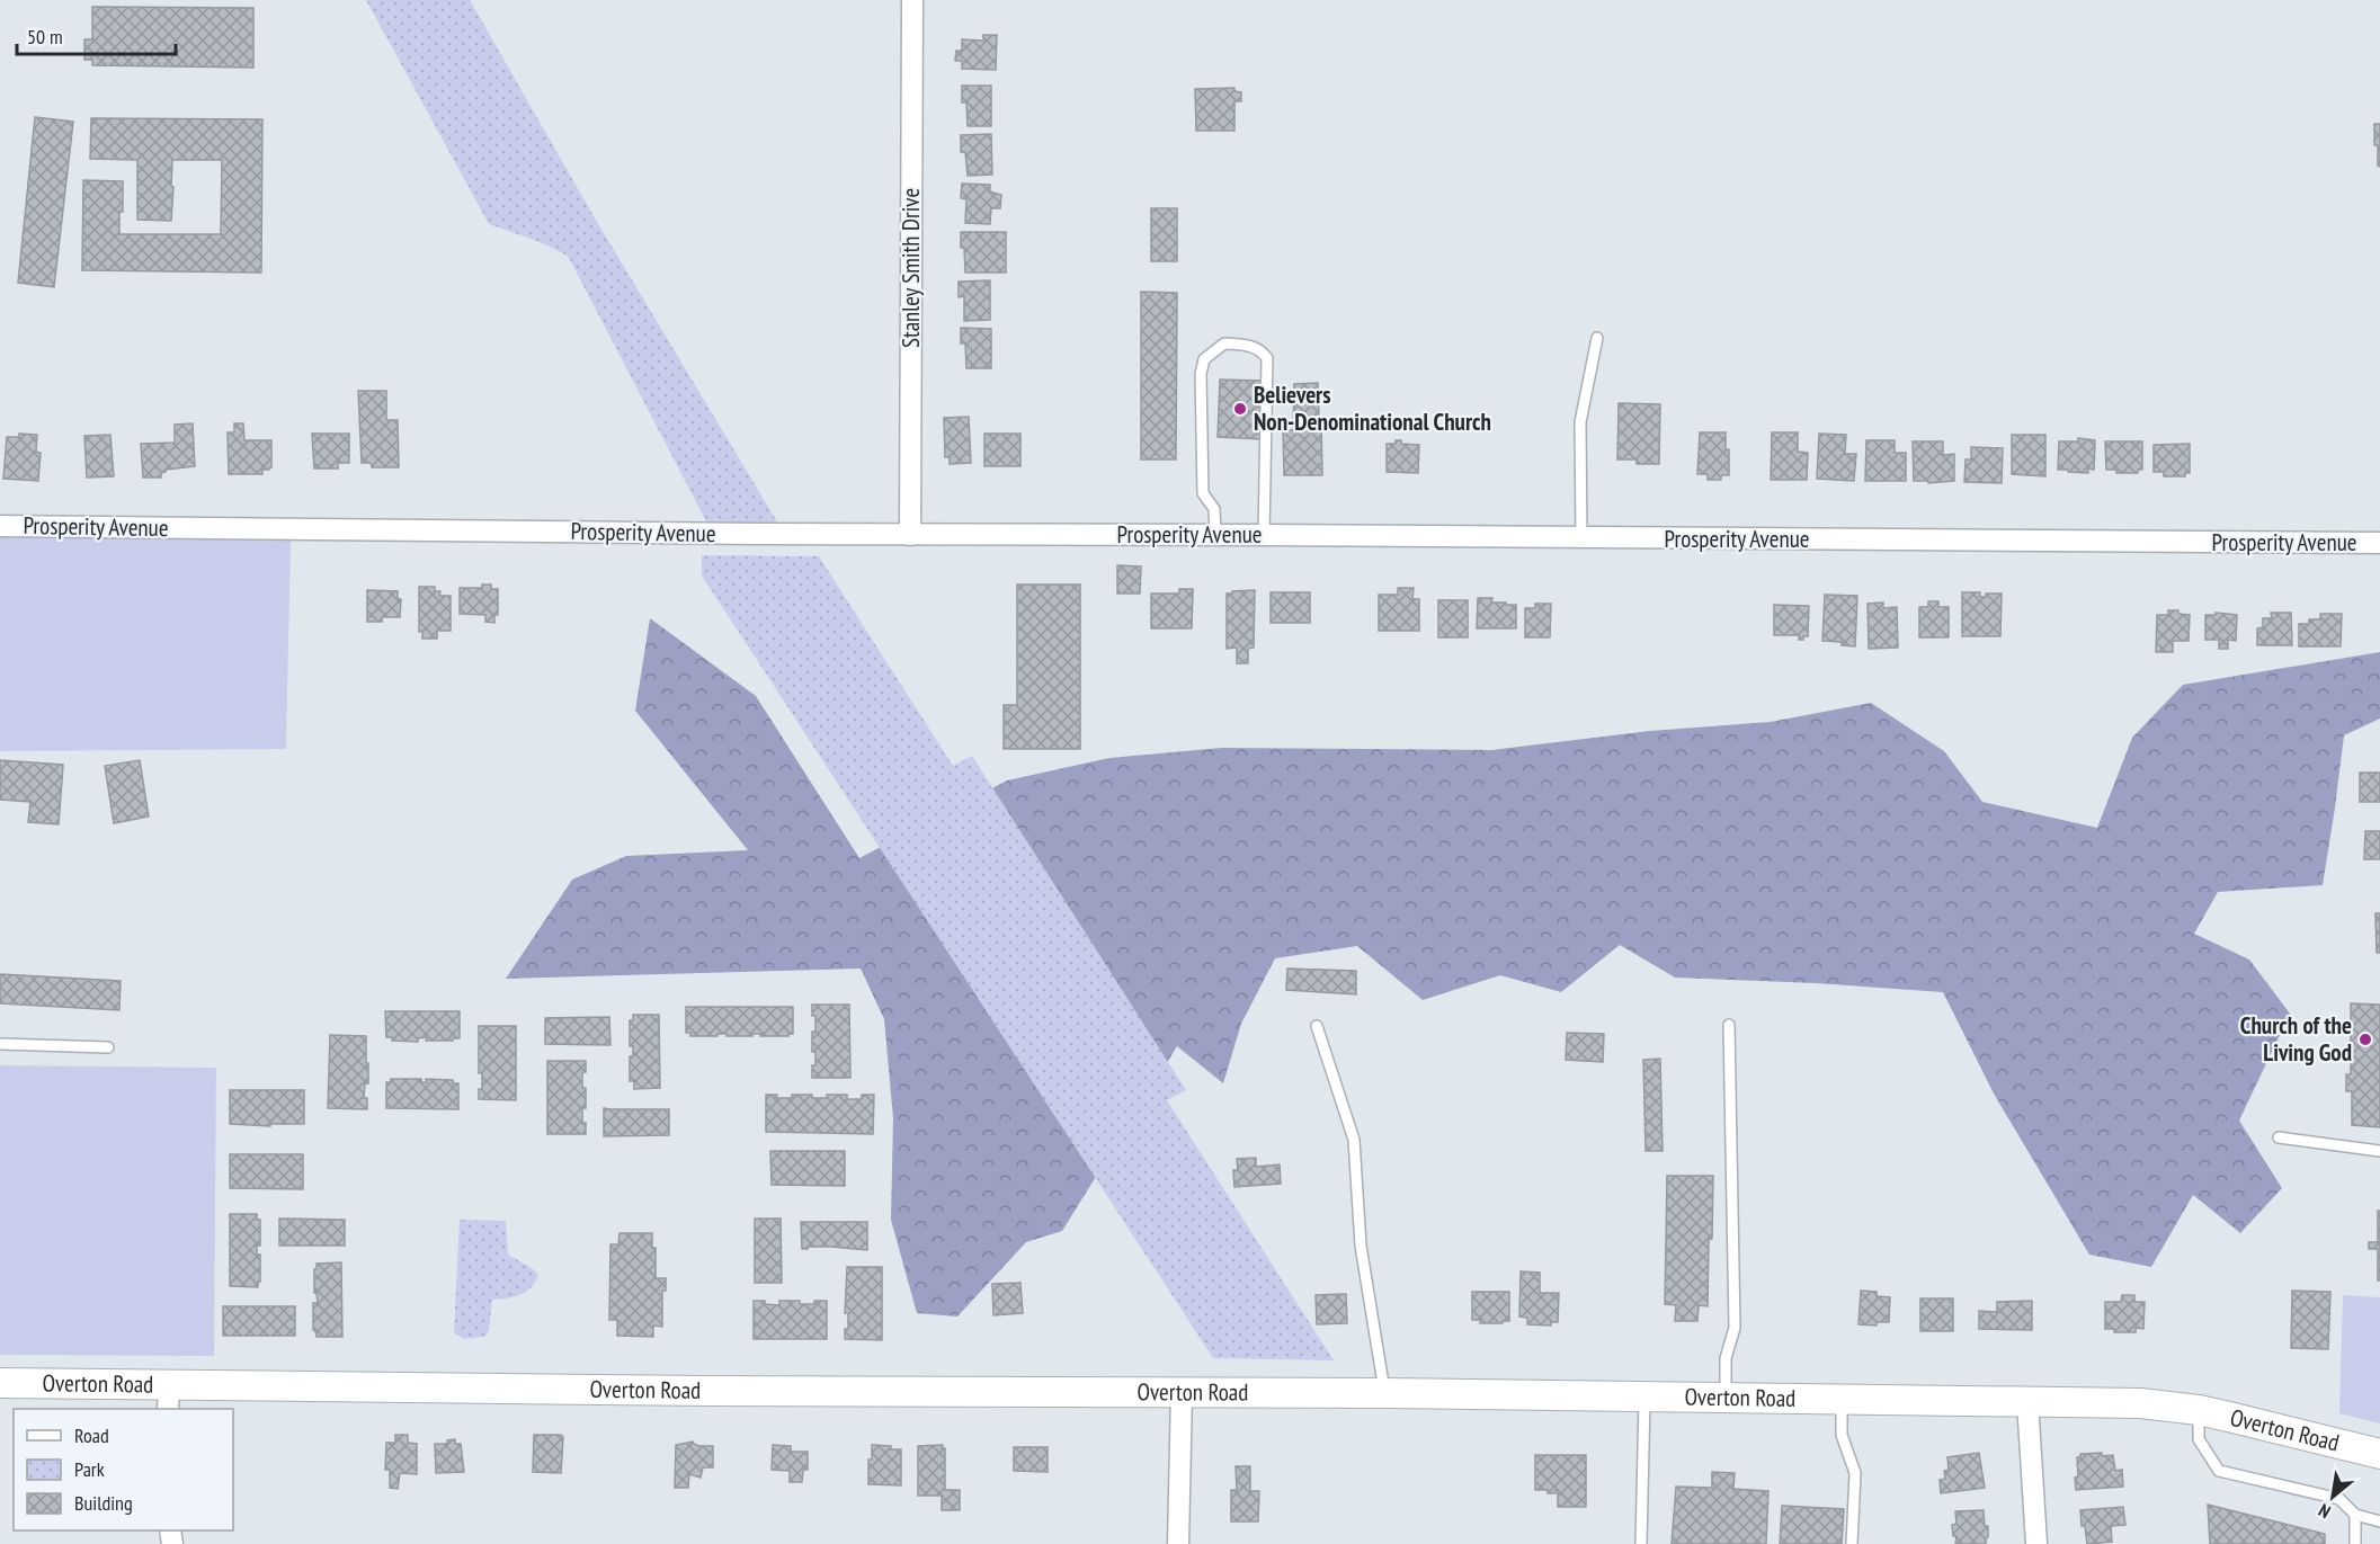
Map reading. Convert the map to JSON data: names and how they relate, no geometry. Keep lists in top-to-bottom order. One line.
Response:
{"streets":{"street":["Stanley Smith Drive","Prosperity Avenue","Overton Road"]},"crossings":[["Stanley Smith Drive","Prosperity Avenue"]],"places":["Believers Non-Denominational Church","Church of the Living God"],"legend":["Road","Park","Building"],"scale_bar":"50 m","north":"bottom left"}
